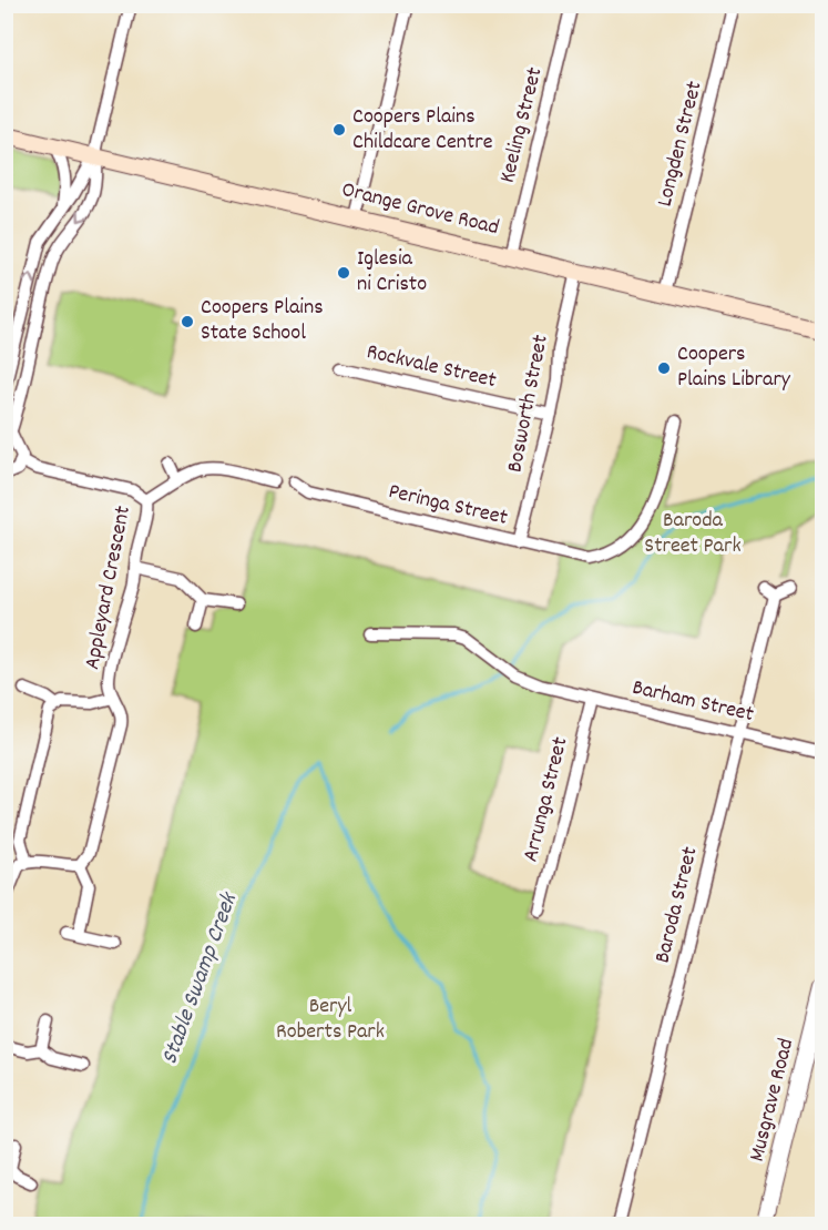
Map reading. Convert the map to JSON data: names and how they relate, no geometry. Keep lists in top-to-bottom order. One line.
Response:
{"streets":{"main road":["Orange Grove Road"],"street":["Keeling Street","Longden Street","Rockvale Street","Bosworth Street","Peringa Street","Appleyard Crescent","Barham Street","Arrunga Street","Baroda Street","Musgrave Road"]},"crossings":[["Keeling Street","Orange Grove Road"],["Longden Street","Orange Grove Road"],["Orange Grove Road","Bosworth Street"],["Rockvale Street","Bosworth Street"],["Bosworth Street","Peringa Street"],["Barham Street","Arrunga Street"],["Barham Street","Baroda Street"]],"water":["Stable Swamp Creek"],"parks":["Baroda Street Park","Beryl Roberts Park"],"places":["Coopers Plains Childcare Centre","Iglesia ni Cristo","Coopers Plains State School","Coopers Plains Library"]}
